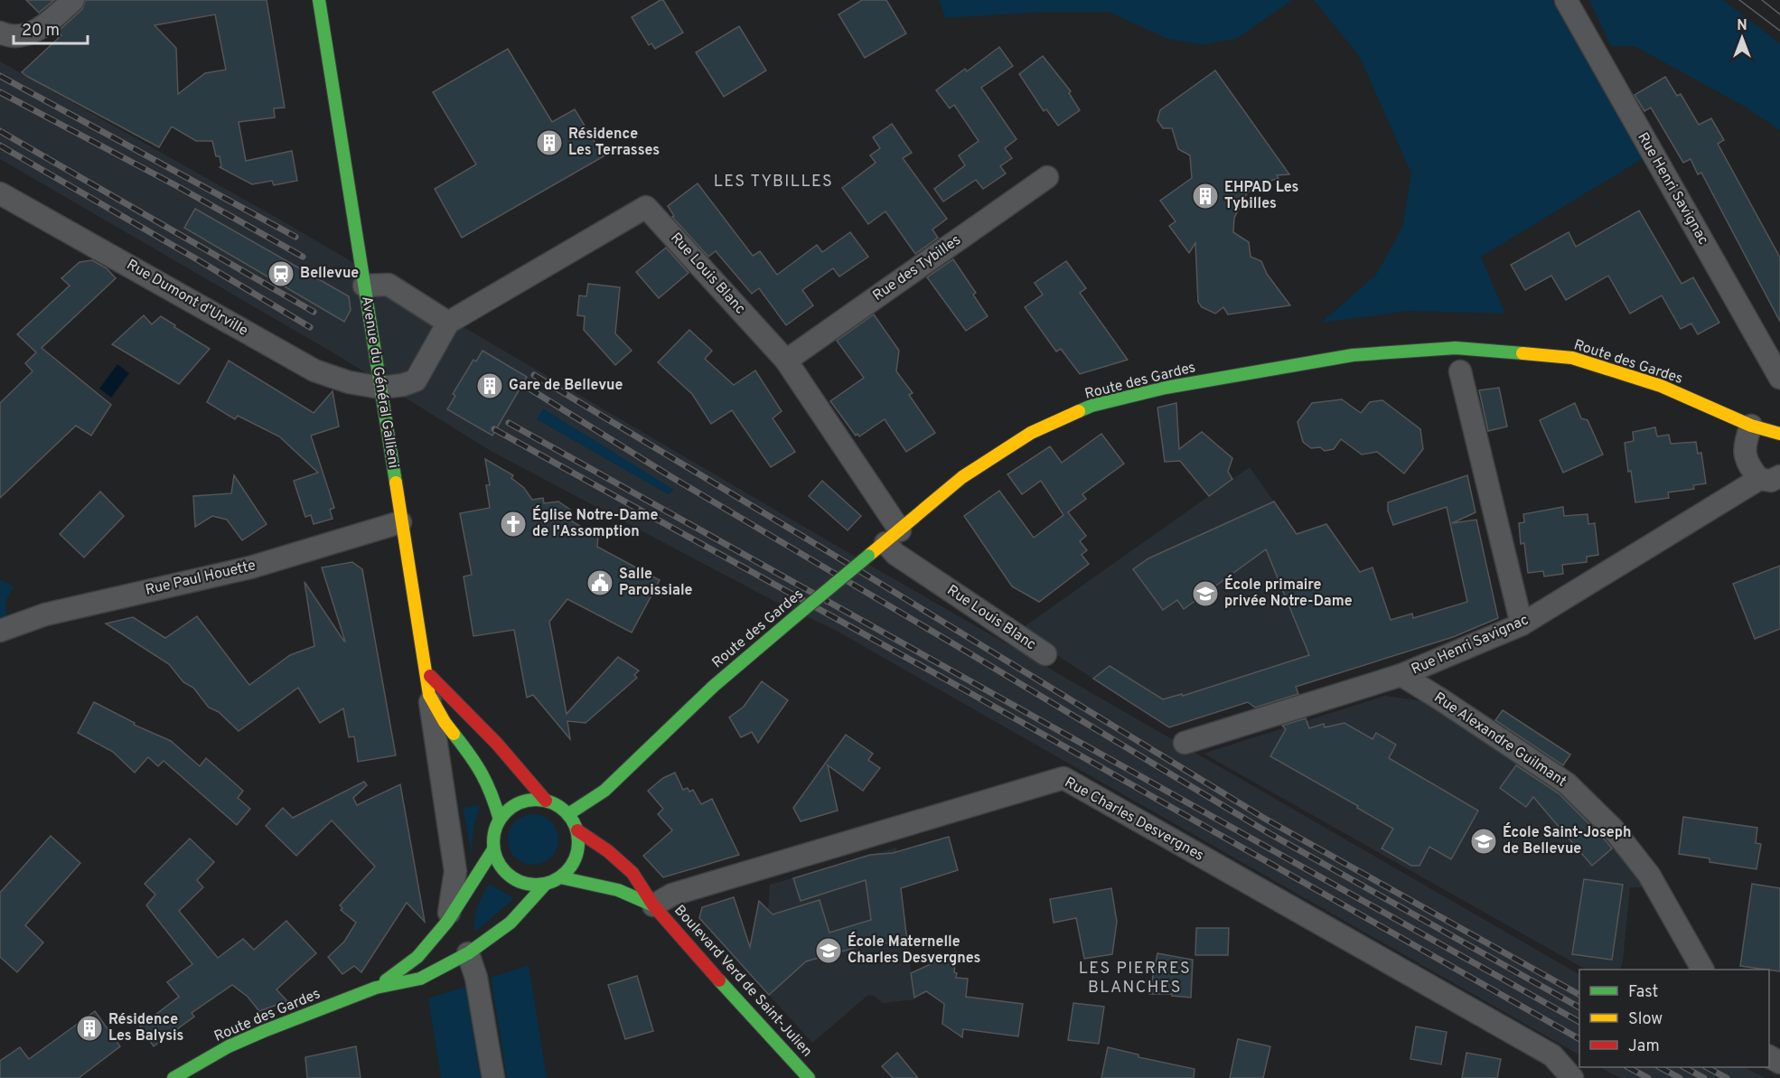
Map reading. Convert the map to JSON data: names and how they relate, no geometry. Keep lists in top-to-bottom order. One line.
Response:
{"streets":{"main road":["Route des Gardes","Avenue du Général Gallieni","Boulevard Verd de Saint-Julien"],"street":["Rue Henri Savignac","Rue des Tybilles","Rue Louis Blanc","Rue Dumont d'Urville","Rue Paul Houette","Rue Alexandre Guilmant","Rue Charles Desvergnes"]},"crossings":[["Rue Henri Savignac","Route des Gardes"],["Rue Henri Savignac","Rue Alexandre Guilmant"],["Rue des Tybilles","Rue Louis Blanc"],["Rue Louis Blanc","Route des Gardes"],["Rue Dumont d'Urville","Avenue du Général Gallieni"],["Route des Gardes","Avenue du Général Gallieni"],["Route des Gardes","Boulevard Verd de Saint-Julien"],["Avenue du Général Gallieni","Rue Paul Houette"],["Avenue du Général Gallieni","Boulevard Verd de Saint-Julien"],["Rue Charles Desvergnes","Boulevard Verd de Saint-Julien"]],"districts":["LES TYBILLES","LES PIERRES BLANCHES"],"places":{"building":["Résidence Les Terrasses","EHPAD Les Tybilles","Gare de Bellevue","Résidence Les Balysis"],"station":["Bellevue"],"church":["Église Notre-Dame de l'Assomption"],"public building":["Salle Paroissiale"],"school or university":["École primaire privée Notre-Dame","École Saint-Joseph de Bellevue","École Maternelle Charles Desvergnes"]},"legend":["Fast","Slow","Jam"],"scale_bar":"20 m","north":"top"}
